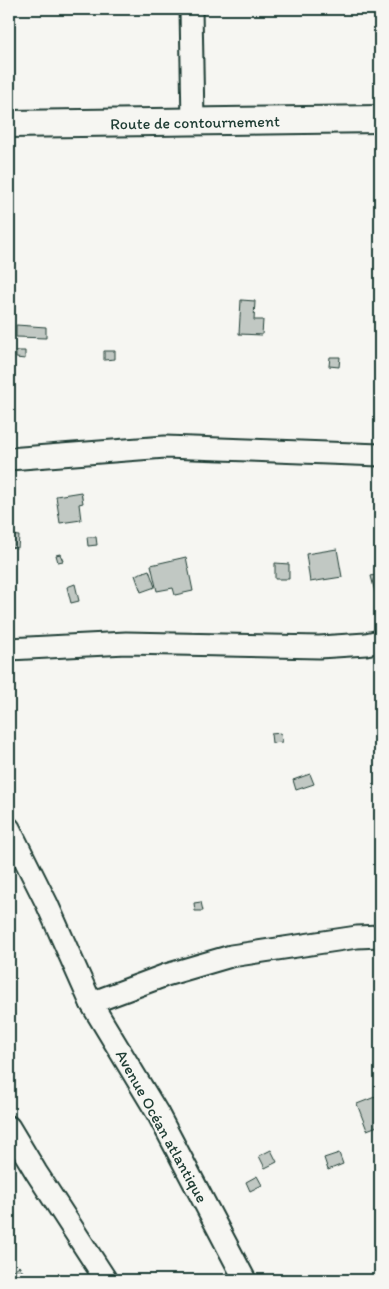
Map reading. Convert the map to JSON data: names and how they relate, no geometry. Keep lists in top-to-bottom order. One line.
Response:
{"streets":{"street":["Route de contournement","Avenue Océan atlantique"]}}
